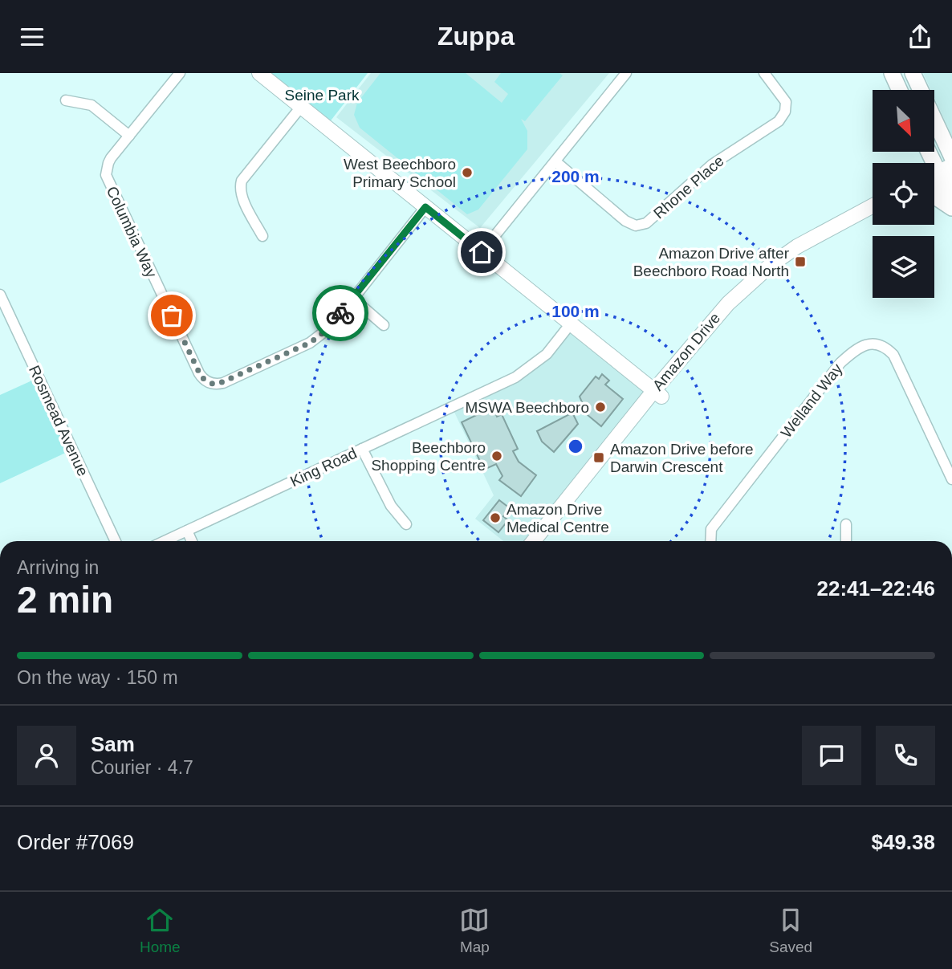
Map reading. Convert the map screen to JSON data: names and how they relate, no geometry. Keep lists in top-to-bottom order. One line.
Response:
{"streets":{"street":["Rhone Place","Columbia Way","Amazon Drive","Welland Way","Rosmead Avenue","King Road"]},"parks":["Seine Park"],"places":{"other":["West Beechboro Primary School","MSWA Beechboro","Beechboro Shopping Centre","Amazon Drive Medical Centre"],"transit":["Amazon Drive after Beechboro Road North","Amazon Drive before Darwin Crescent"]},"north":"bottom right","page":{"header":"Zuppa","heading":["2 min","Arriving in","22:41–22:46"],"panel":["Sam","Courier · 4.7","Order #7069","$49.38"],"bar":"On the way · 150 m","tabs":["Home","Map","Saved"]},"rings":["200 m","100 m"]}
